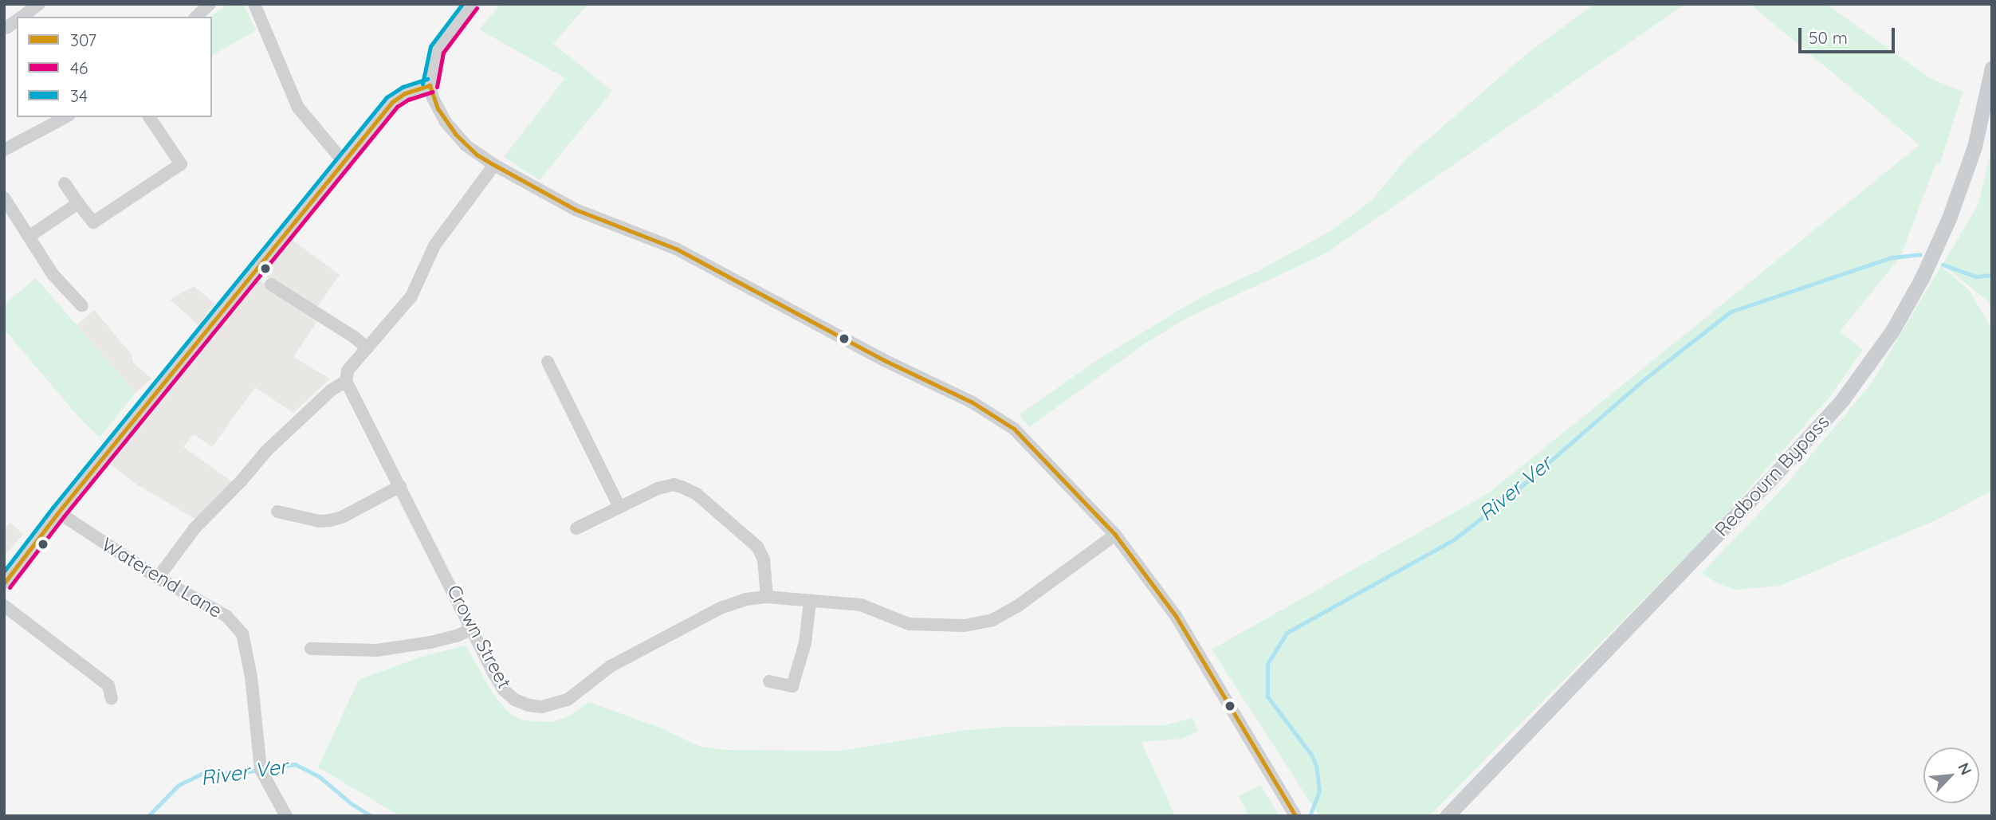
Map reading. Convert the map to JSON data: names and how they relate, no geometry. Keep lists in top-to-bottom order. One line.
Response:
{"streets":{"main road":["Redbourn Bypass"],"street":["Waterend Lane","Crown Street"]},"water":["River Ver"],"lines":["transit line 34","transit line 46","transit line 307"],"legend":["307","46","34"],"scale_bar":"50 m","north":"top right"}
